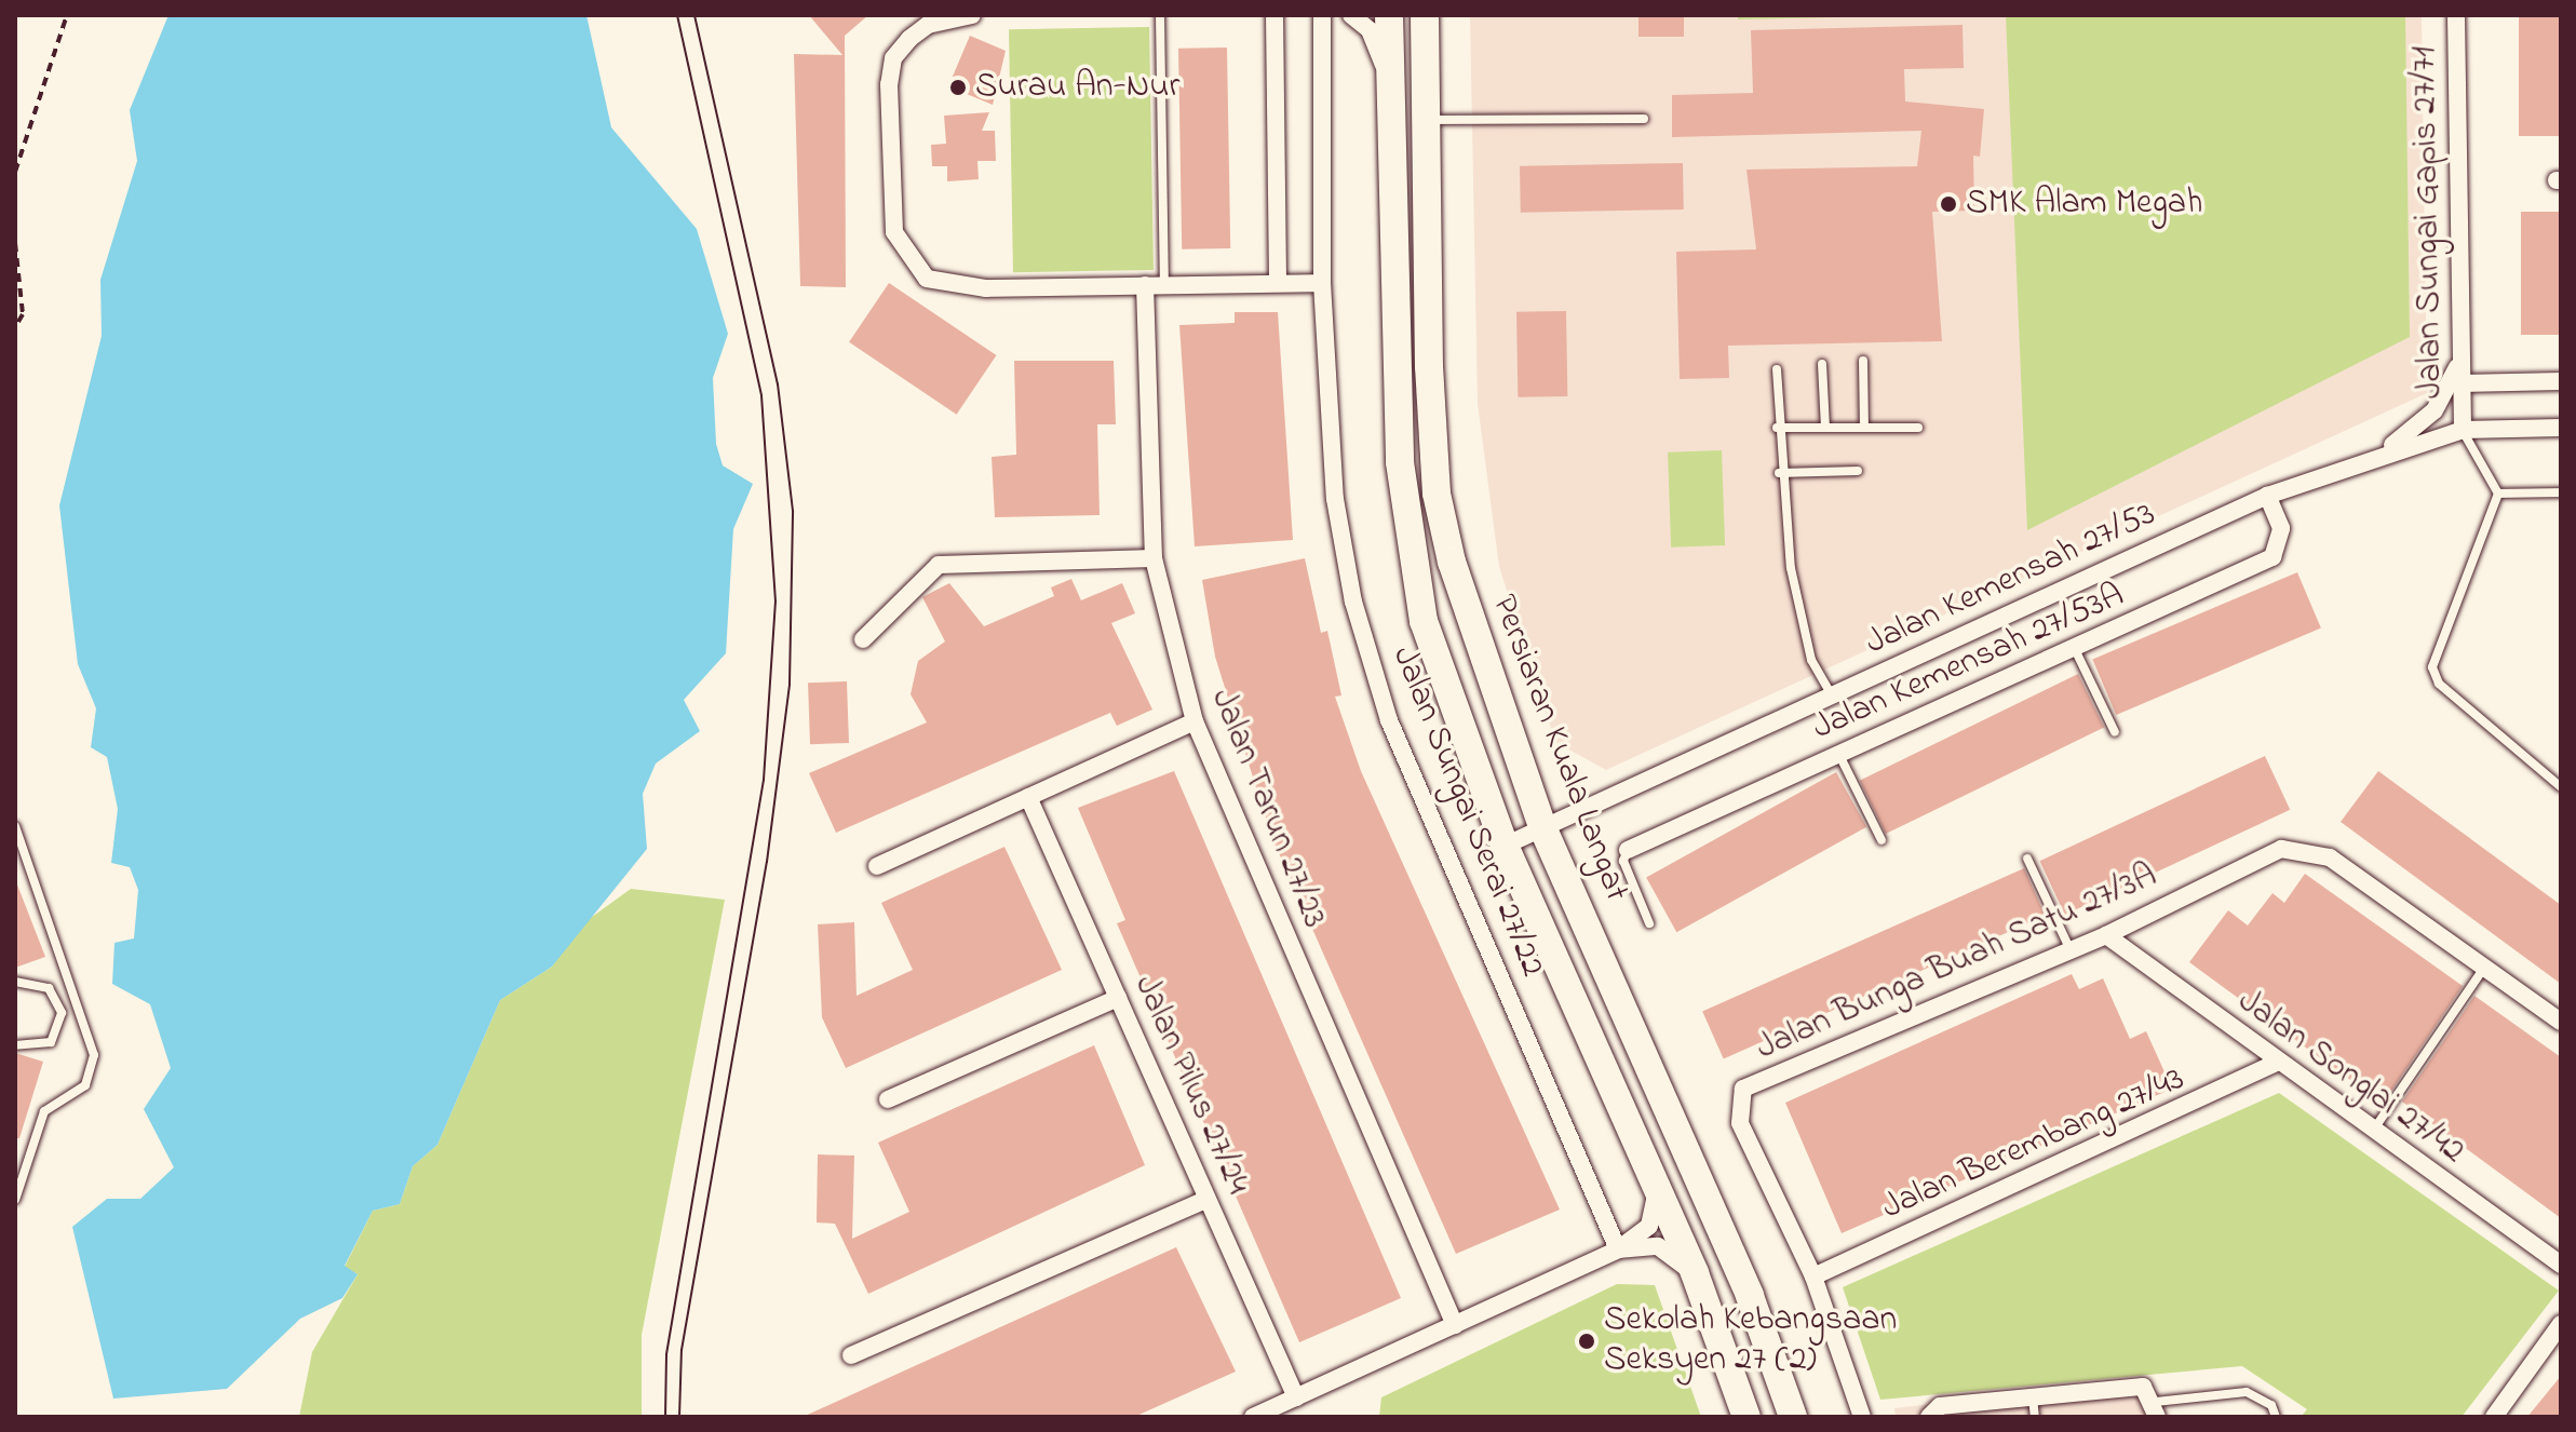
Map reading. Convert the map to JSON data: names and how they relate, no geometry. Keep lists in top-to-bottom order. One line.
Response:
{"streets":{"main road":["Persiaran Kuala Langat"],"street":["Jalan Sungai Gapis 27/71","Jalan Kemensah 27/53","Jalan Kemensah 27/53A","Jalan Tarun 27/23","Jalan Sungai Serai 27/22","Jalan Bunga Buah Satu 27/3A","Jalan Songlai 27/42","Jalan Pilus 27/24","Jalan Berembang 27/43"]},"crossings":[["Jalan Sungai Gapis 27/71","Jalan Kemensah 27/53"],["Jalan Kemensah 27/53","Jalan Kemensah 27/53A"],["Jalan Kemensah 27/53","Persiaran Kuala Langat"],["Jalan Bunga Buah Satu 27/3A","Jalan Songlai 27/42"],["Jalan Bunga Buah Satu 27/3A","Jalan Berembang 27/43"],["Jalan Songlai 27/42","Jalan Berembang 27/43"]],"places":["Surau An-Nur","SMK Alam Megah","Sekolah Kebangsaan Seksyen 27 (2)"]}
